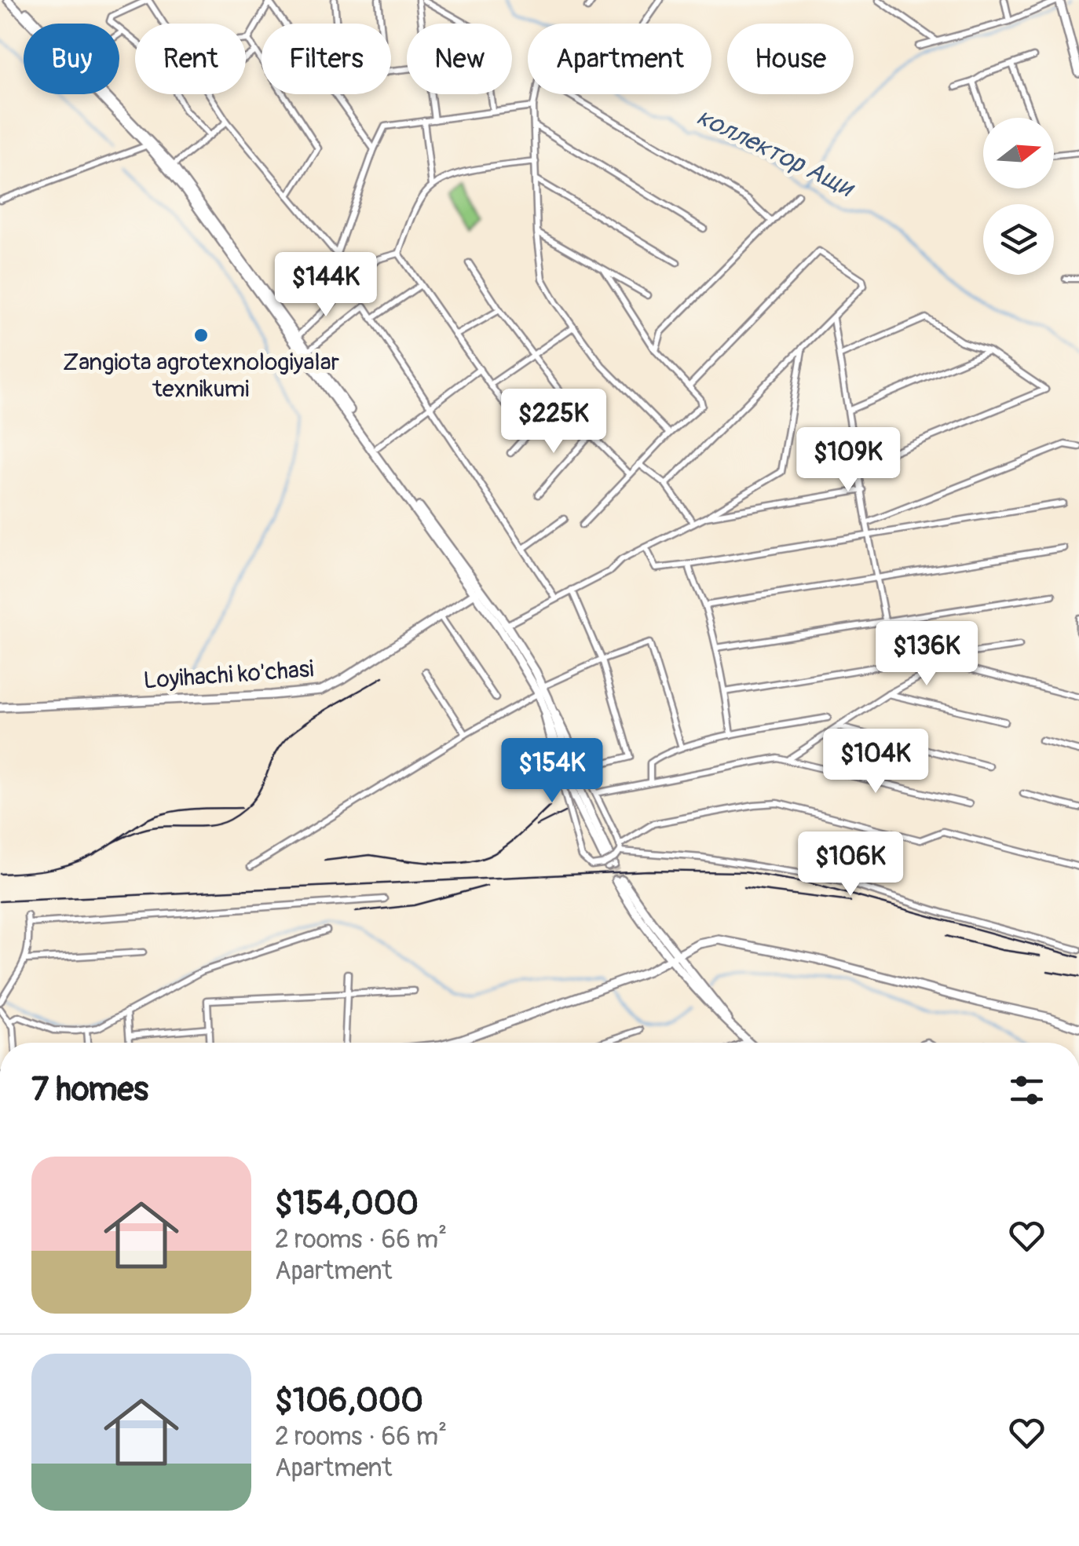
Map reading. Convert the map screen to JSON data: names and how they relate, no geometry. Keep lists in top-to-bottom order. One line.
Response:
{"streets":{"main road":["Loyihachi ko'chasi"]},"water":["коллектор Ащи"],"places":["Zangiota agrotexnologiyalar texnikumi"],"north":"right","page":{"chip":["Buy","Rent","Filters","New","Apartment","House"],"price":["$144K","$225K","$109K","$136K","$104K","$154K","$106K"],"heading":"7 homes","list":[{"name":"$154,000","note":"2 rooms · 66 m² · Apartment"},{"name":"$106,000","note":"2 rooms · 66 m² · Apartment"}]}}
